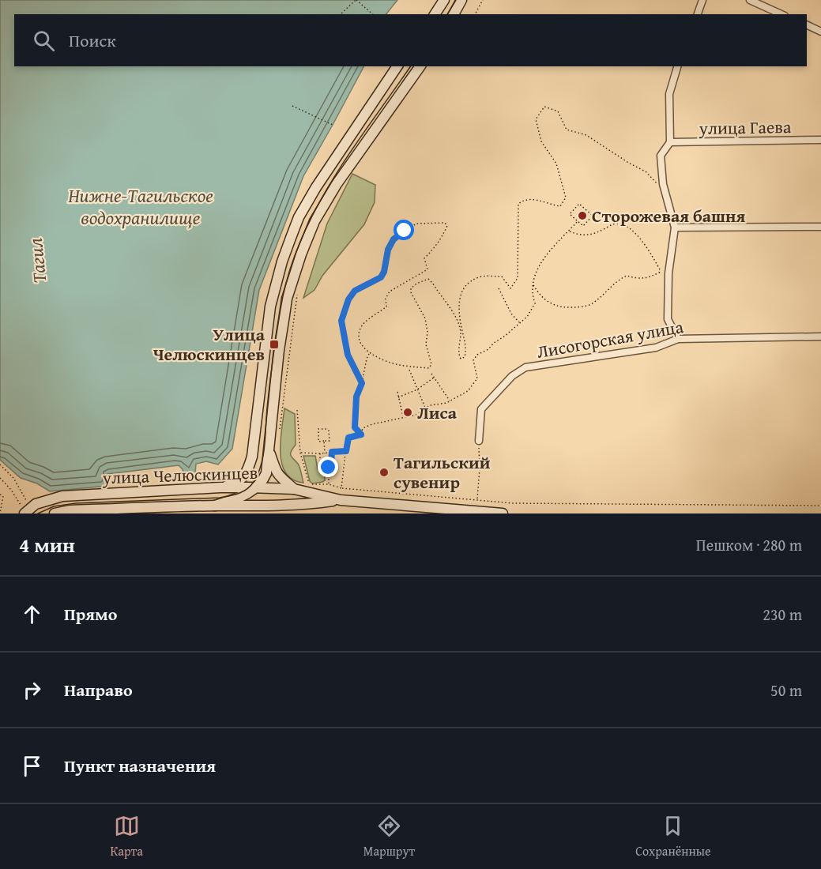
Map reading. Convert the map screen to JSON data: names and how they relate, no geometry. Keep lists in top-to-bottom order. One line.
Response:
{"streets":{"main road":["улица Челюскинцев"],"street":["улица Гаева","Лисогорская улица"]},"water":["Нижне-Тагильское водохранилище","Тагил"],"places":{"other":["Сторожевая башня","Лиса","Тагильский сувенир"],"transit":["Улица Челюскинцев"]},"page":{"search":"Поиск","heading":["4 мин","Пешком · 280 m"],"list":[["Прямо","230 m"],["Направо","50 m"],"Пункт назначения"],"nav":["Карта","Маршрут","Сохранённые"]}}
